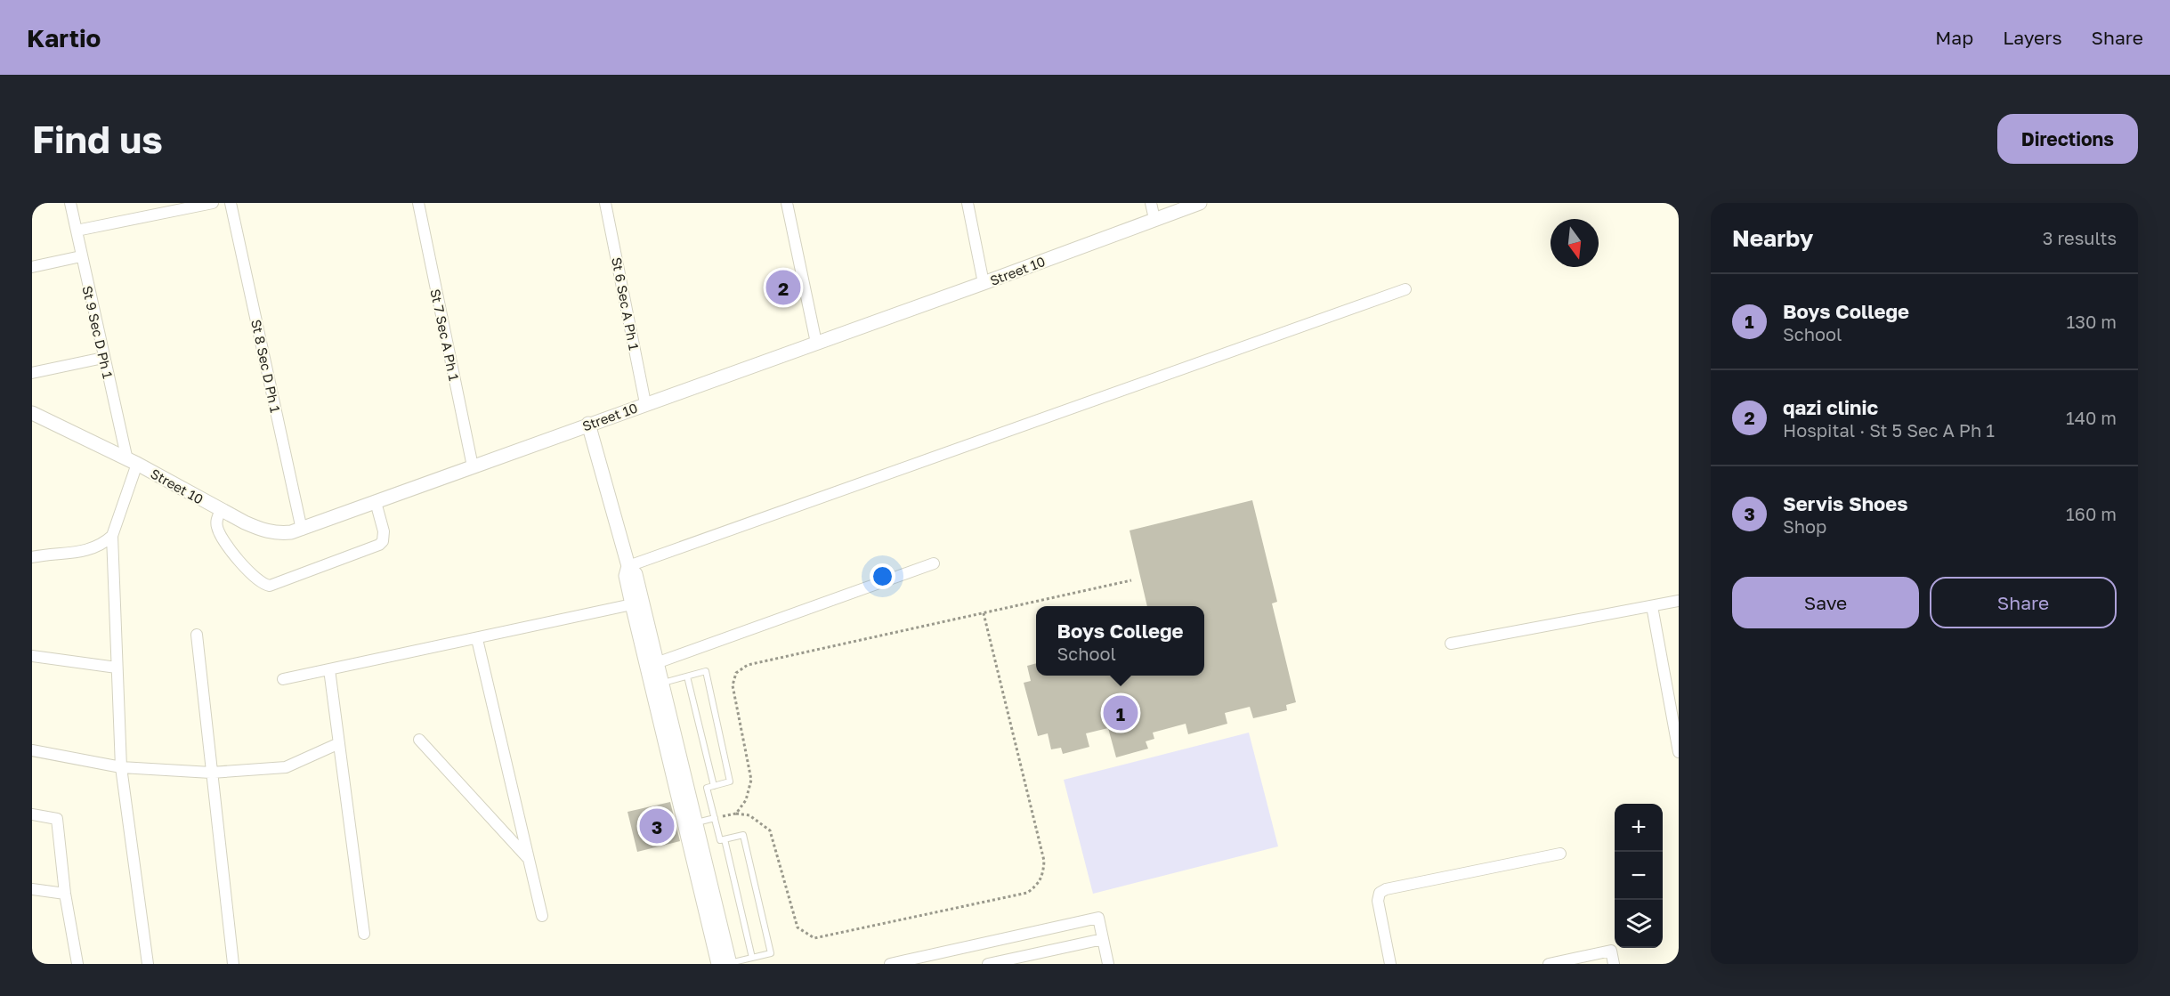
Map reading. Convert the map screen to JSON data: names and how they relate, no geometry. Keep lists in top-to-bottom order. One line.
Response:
{"streets":{"street":["Street 10","St 6 Sec A Ph 1","St 9 Sec D Ph 1","St 7 Sec A Ph 1","St 8 Sec D Ph 1"]},"crossings":[["Street 10","St 6 Sec A Ph 1"],["Street 10","St 9 Sec D Ph 1"],["Street 10","St 7 Sec A Ph 1"],["Street 10","St 8 Sec D Ph 1"]],"north":"bottom","page":{"header":"Kartio","nav":["Map","Layers","Share"],"buttons":["Directions",["Save","Share"]],"title":"Find us","heading":["Nearby","3 results"],"pins":["2","1","3"],"list":[{"mark":"1","name":"Boys College","note":"School","value":"130 m"},{"mark":"2","name":"qazi clinic","note":"Hospital · St 5 Sec A Ph 1","value":"140 m"},{"mark":"3","name":"Servis Shoes","note":"Shop","value":"160 m"}],"popup":["Boys College","School"],"map_buttons":["+","−"]}}
